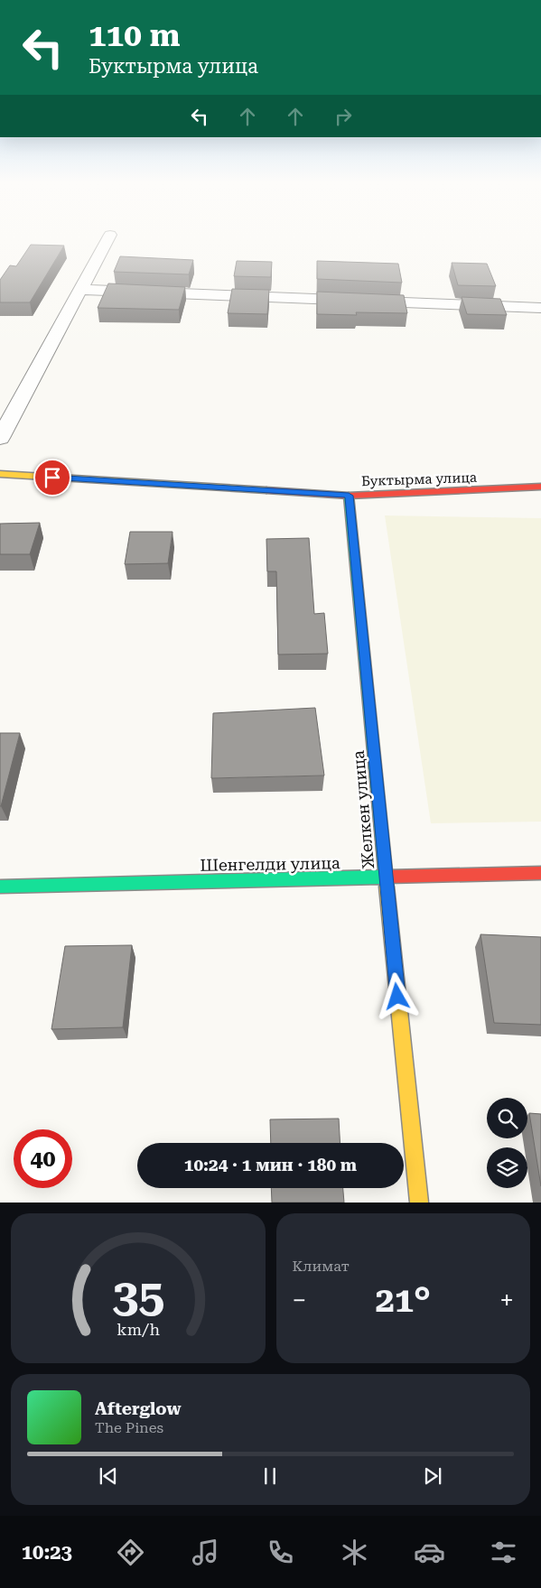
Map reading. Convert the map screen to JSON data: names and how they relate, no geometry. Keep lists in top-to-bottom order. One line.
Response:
{"streets":{"street":["Буктырма улица","Желкен улица","Шенгелди улица"]},"crossings":[["Буктырма улица","Желкен улица"],["Желкен улица","Шенгелди улица"]],"page":{"turn":["110 m","Буктырма улица"],"limit":"40","trip":"10:24 · 1 мин · 180 m","tile":"Климат","heat":["−","21°","+"],"song":["Afterglow","The Pines"],"tabs":"10:23","gauge":["35","km/h"]}}
